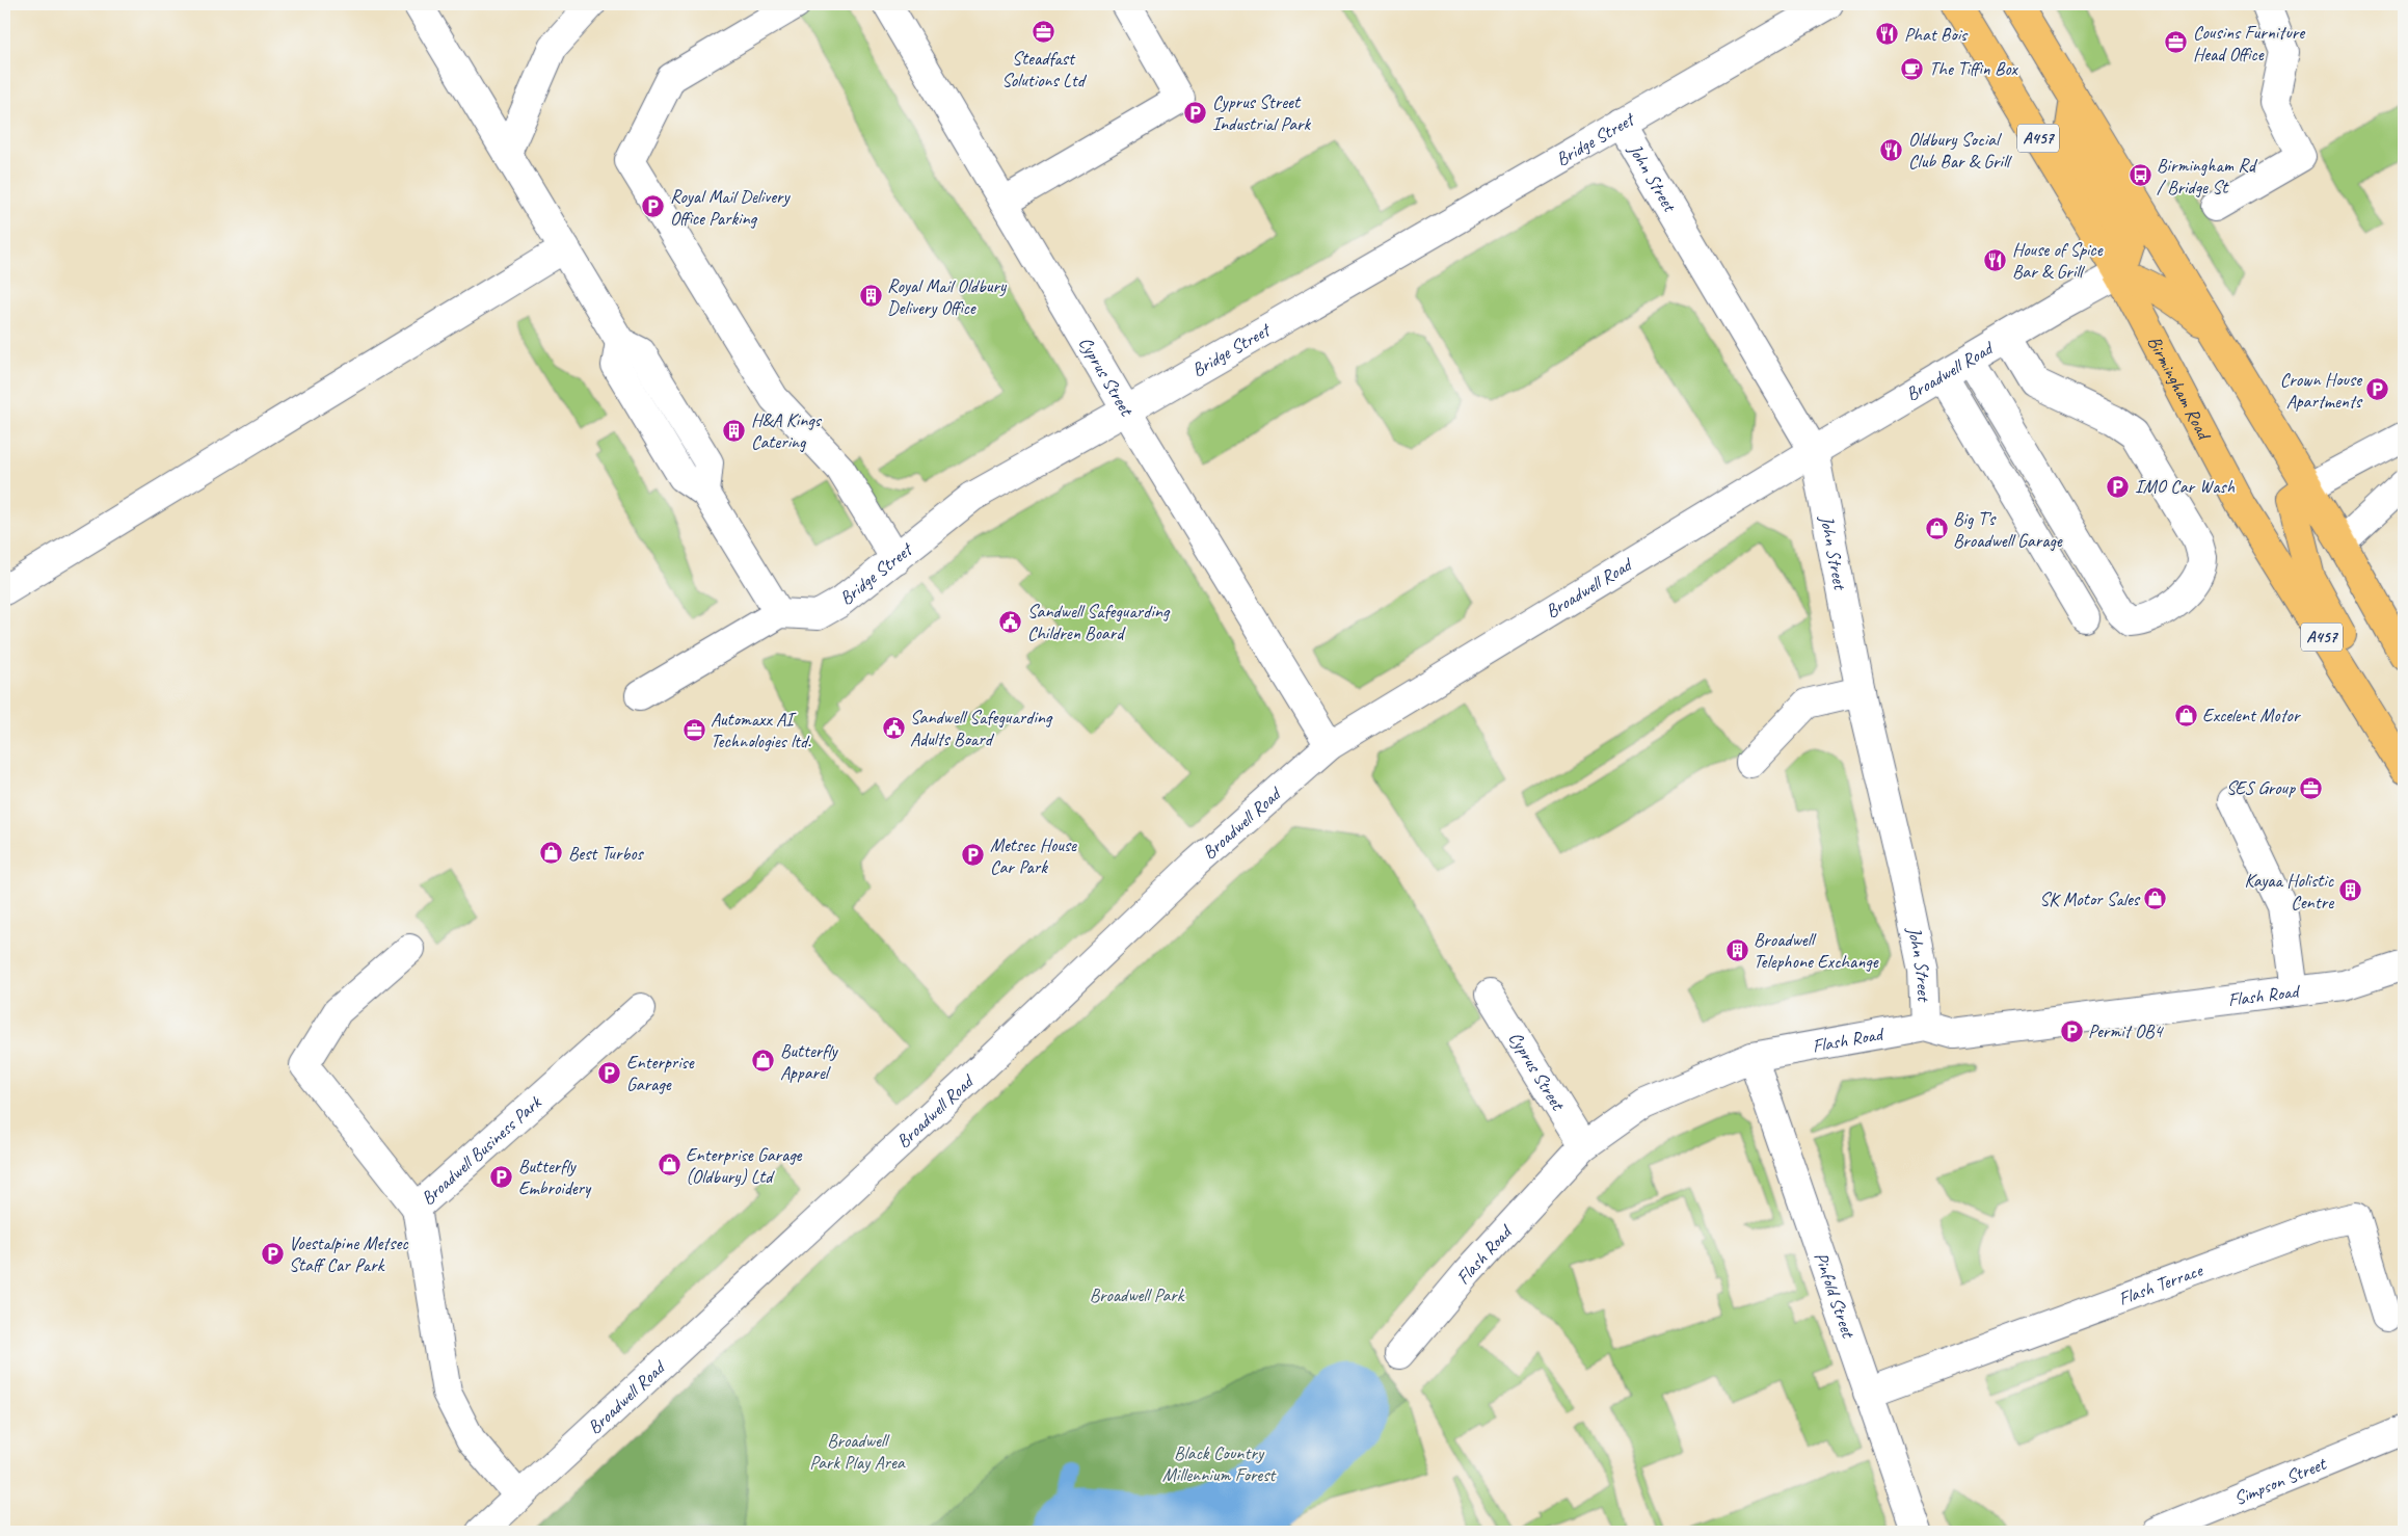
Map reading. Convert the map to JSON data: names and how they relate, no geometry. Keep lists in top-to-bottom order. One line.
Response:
{"streets":{"main road":["A457","Birmingham Road"],"street":["Bridge Street","John Street","Broadwell Road","Cyprus Street","Flash Road","Broadwell Business Park","Flash Terrace","Pinfold Street","Simpson Street"]},"crossings":[["Bridge Street","John Street"],["Bridge Street","Cyprus Street"],["John Street","Broadwell Road"],["John Street","Flash Road"],["Broadwell Road","Cyprus Street"],["Broadwell Road","Birmingham Road"],["Broadwell Road","Broadwell Business Park"],["Cyprus Street","Flash Road"],["Flash Road","Pinfold Street"],["Flash Terrace","Pinfold Street"]],"parks":["Broadwell Park","Broadwell Park Play Area","Black Country Millennium Forest"],"places":{"office":["Steadfast Solutions Ltd","Cousins Furniture Head Office","Automaxx AI Technologies ltd.","SES Group"],"restaurant":["Phat Bois","Oldbury Social Club Bar & Grill","House of Spice Bar & Grill"],"cafe":["The Tiffin Box"],"parking":["Cyprus Street Industrial Park","Royal Mail Delivery Office Parking","Crown House Apartments","IMO Car Wash","Metsec House Car Park","Permit OB4","Enterprise Garage","Butterfly Embroidery","Voestalpine Metsec Staff Car Park"],"bus stop":["Birmingham Rd / Bridge St"],"building":["Royal Mail Oldbury Delivery Office","H&A Kings Catering","Kayaa Holistic Centre","Broadwell Telephone Exchange"],"shop":["Big T's Broadwell Garage","Excelent Motor","Best Turbos","SK Motor Sales","Butterfly Apparel","Enterprise Garage (Oldbury) Ltd"],"public building":["Sandwell Safeguarding Children Board","Sandwell Safeguarding Adults Board"]}}
